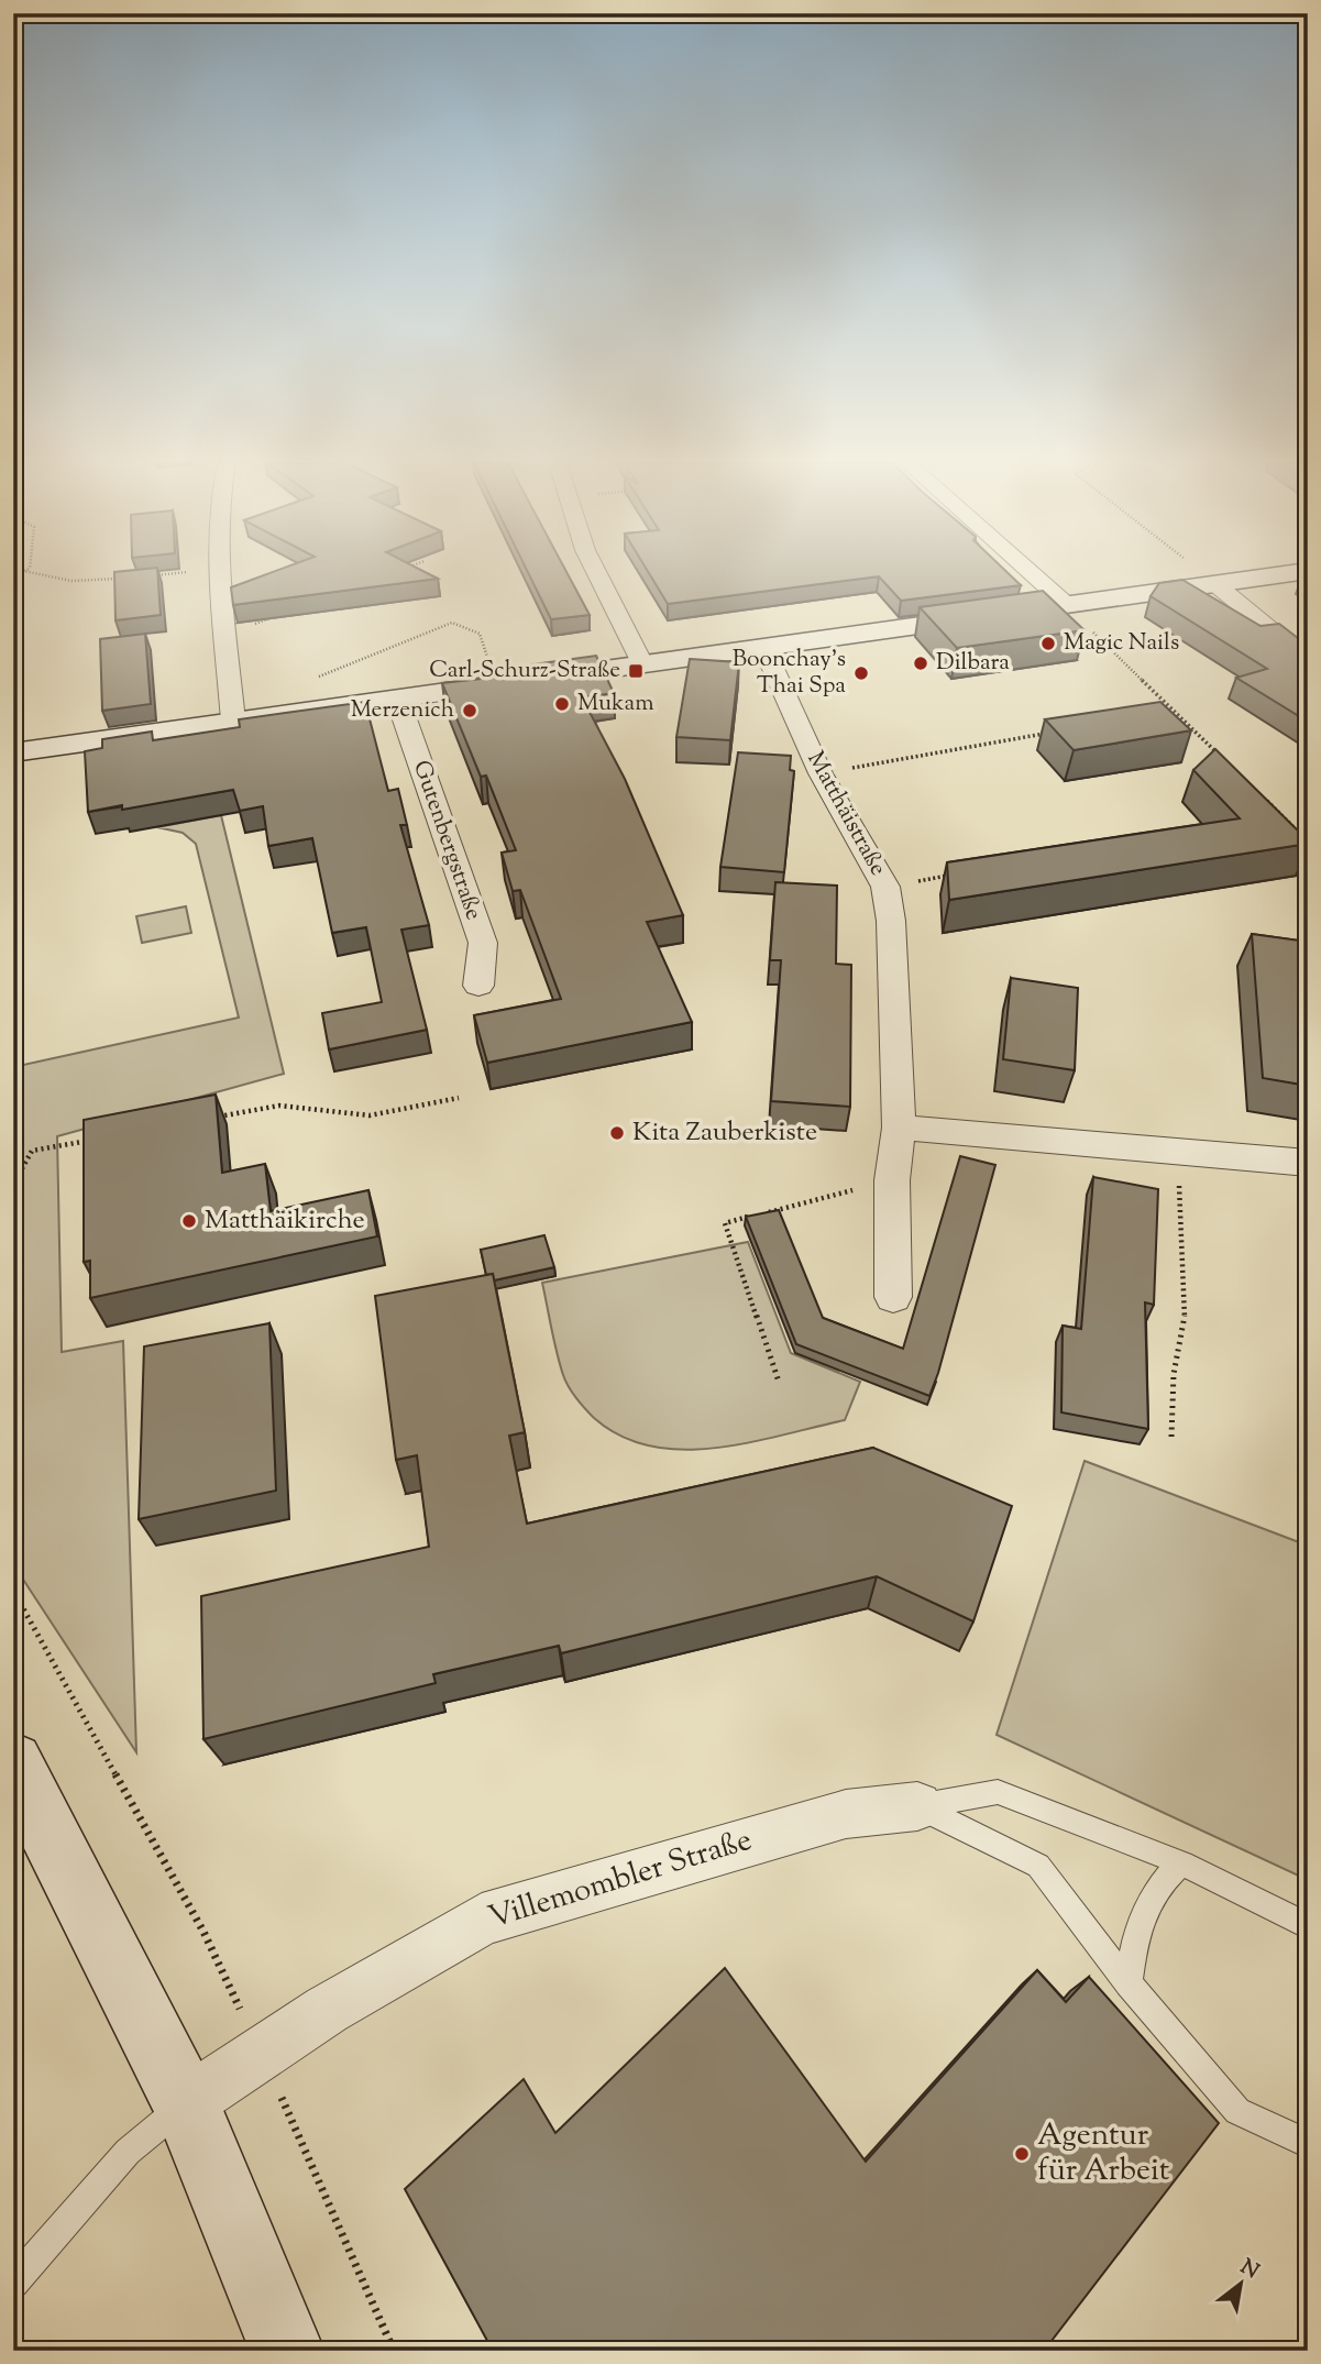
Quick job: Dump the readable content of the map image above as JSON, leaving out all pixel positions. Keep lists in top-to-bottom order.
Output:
{
  "streets": {
    "street": ["Matthäistraße", "Gutenbergstraße", "Villemombler Straße"]
  },
  "places": {
    "other": [
      "Magic Nails",
      "Dilbara",
      "Boonchay's Thai Spa",
      "Mukam",
      "Merzenich",
      "Kita Zauberkiste",
      "Matthäikirche",
      "Agentur für Arbeit"
    ],
    "transit": ["Carl-Schurz-Straße"]
  },
  "north": "top right"
}
